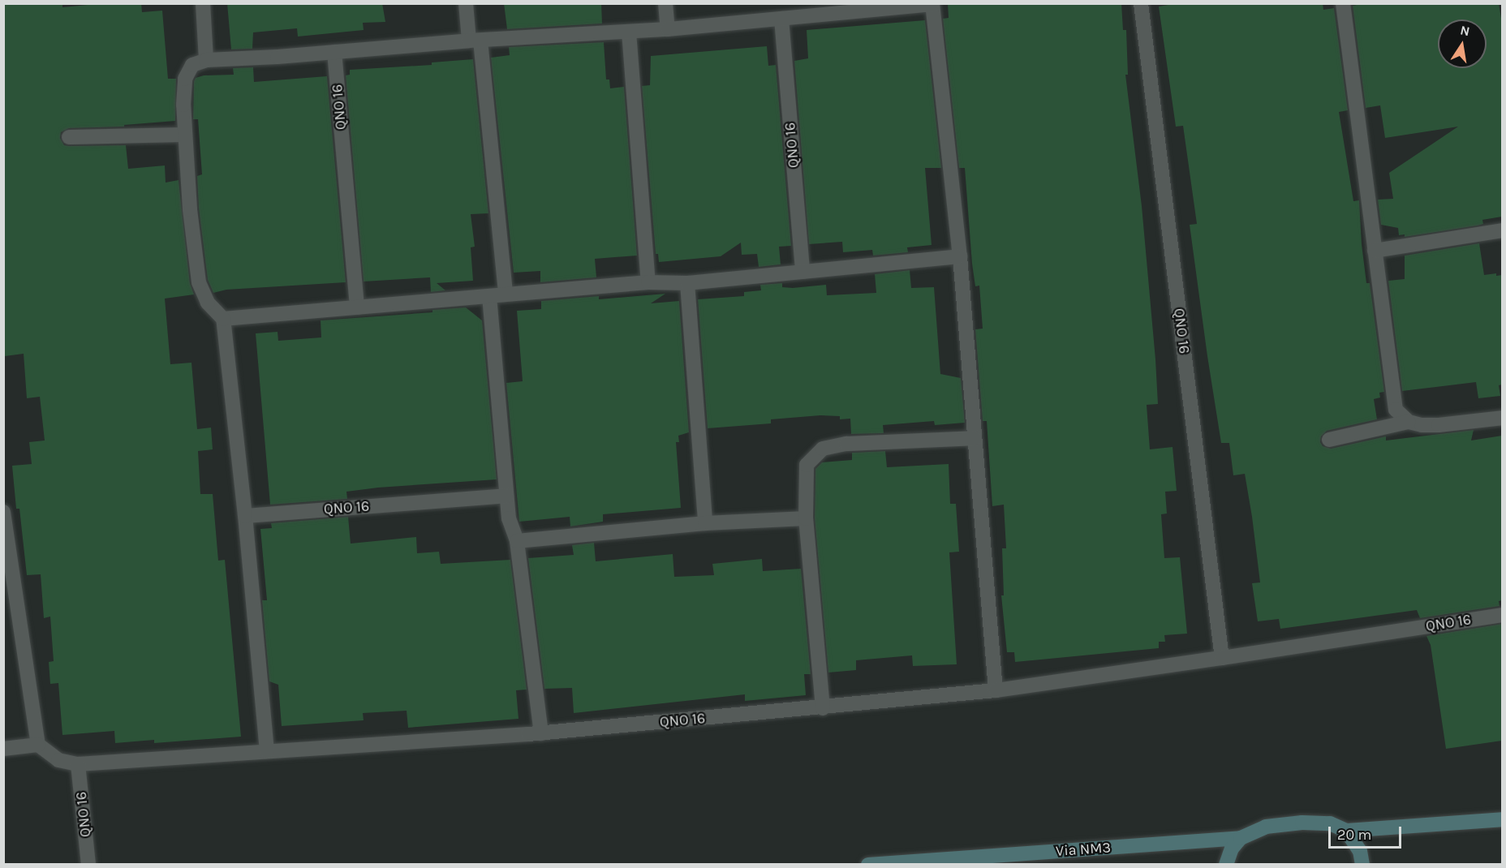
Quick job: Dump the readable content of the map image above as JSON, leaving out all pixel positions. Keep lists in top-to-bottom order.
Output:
{
  "streets": {
    "main road": ["Via NM3"],
    "street": ["QNO 16"]
  },
  "scale_bar": "20 m",
  "north": "top"
}
